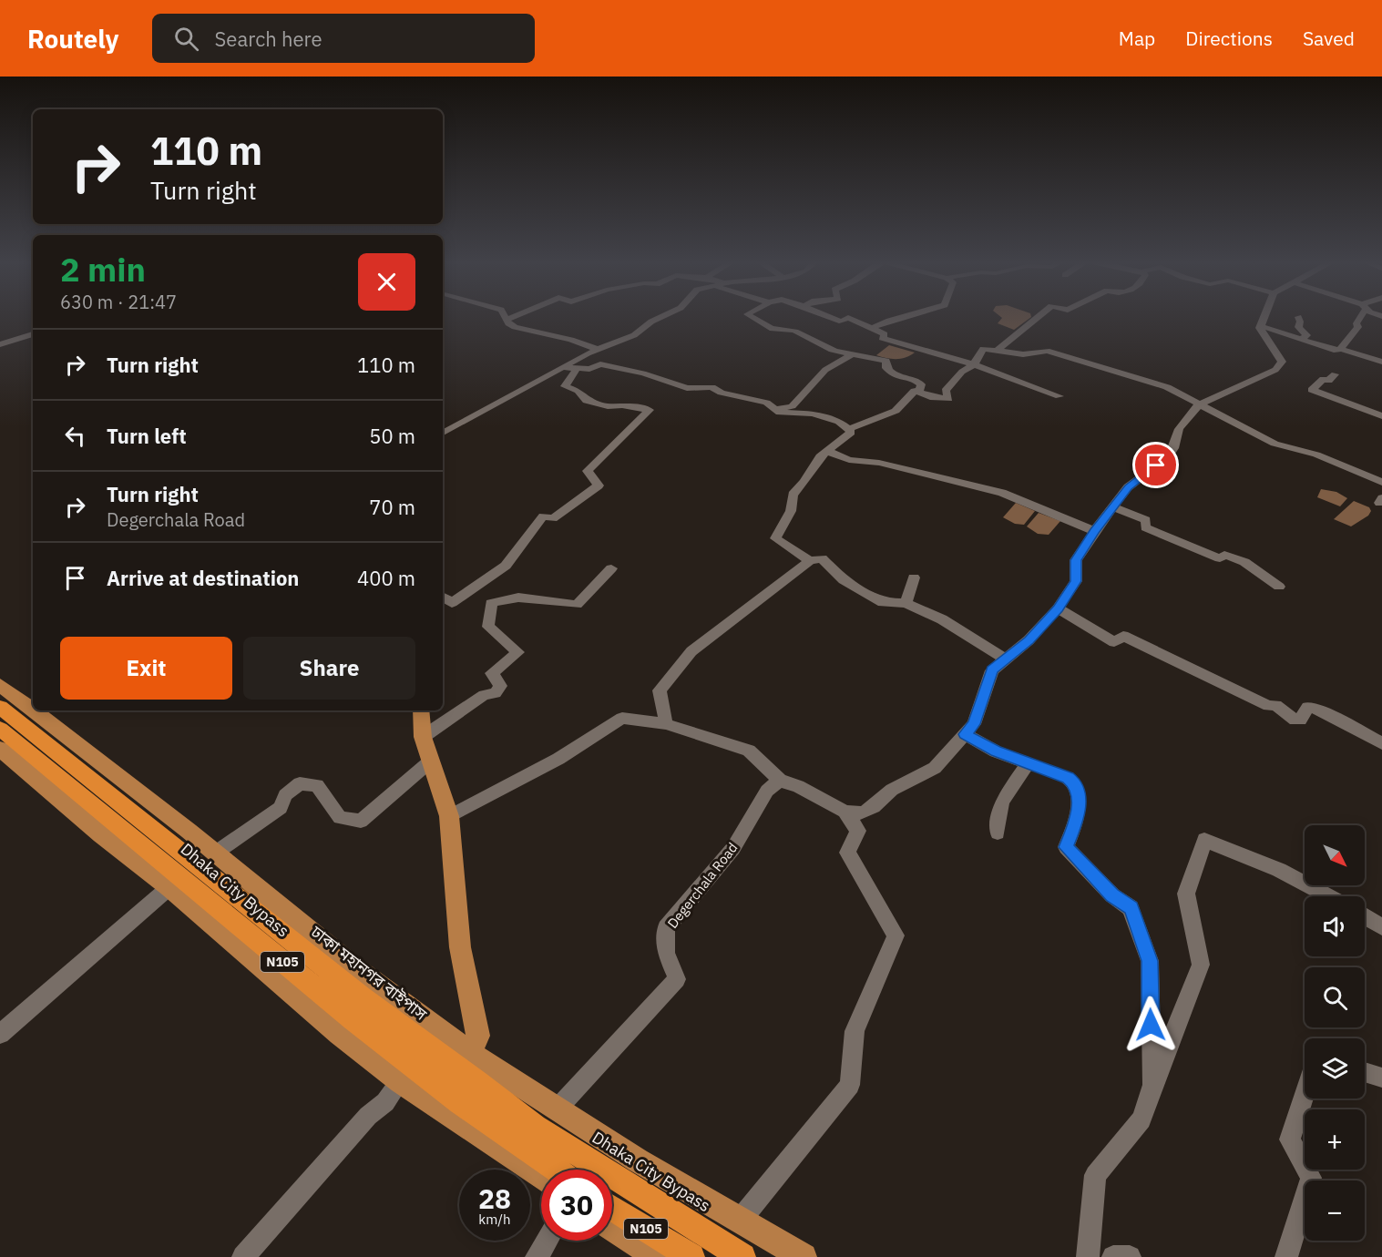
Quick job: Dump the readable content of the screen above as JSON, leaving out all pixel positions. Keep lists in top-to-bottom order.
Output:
{
  "streets": {
    "highway": ["Dhaka City Bypass", "N105", "ঢাকা মহানগর বাইপাস"],
    "street": ["Degerchala Road"]
  },
  "crossings": [
    ["Dhaka City Bypass", "ঢাকা মহানগর বাইপাস"]
  ],
  "north": "bottom right",
  "page": {
    "header": "Routely",
    "search": "Search here",
    "nav": ["Map", "Directions", "Saved"],
    "turn": ["110 m", "Turn right"],
    "heading": ["2 min", "630 m · 21:47"],
    "list": [
      {
        "name": "Turn right",
        "value": "110 m"
      },
      {
        "name": "Turn left",
        "value": "50 m"
      },
      {
        "name": "Turn right",
        "note": "Degerchala Road",
        "value": "70 m"
      },
      {
        "name": "Arrive at destination",
        "value": "400 m"
      }
    ],
    "buttons": ["Exit", "Share"],
    "map_buttons": ["+", "−"],
    "speed": "28 km/h",
    "limit": "30"
  }
}
